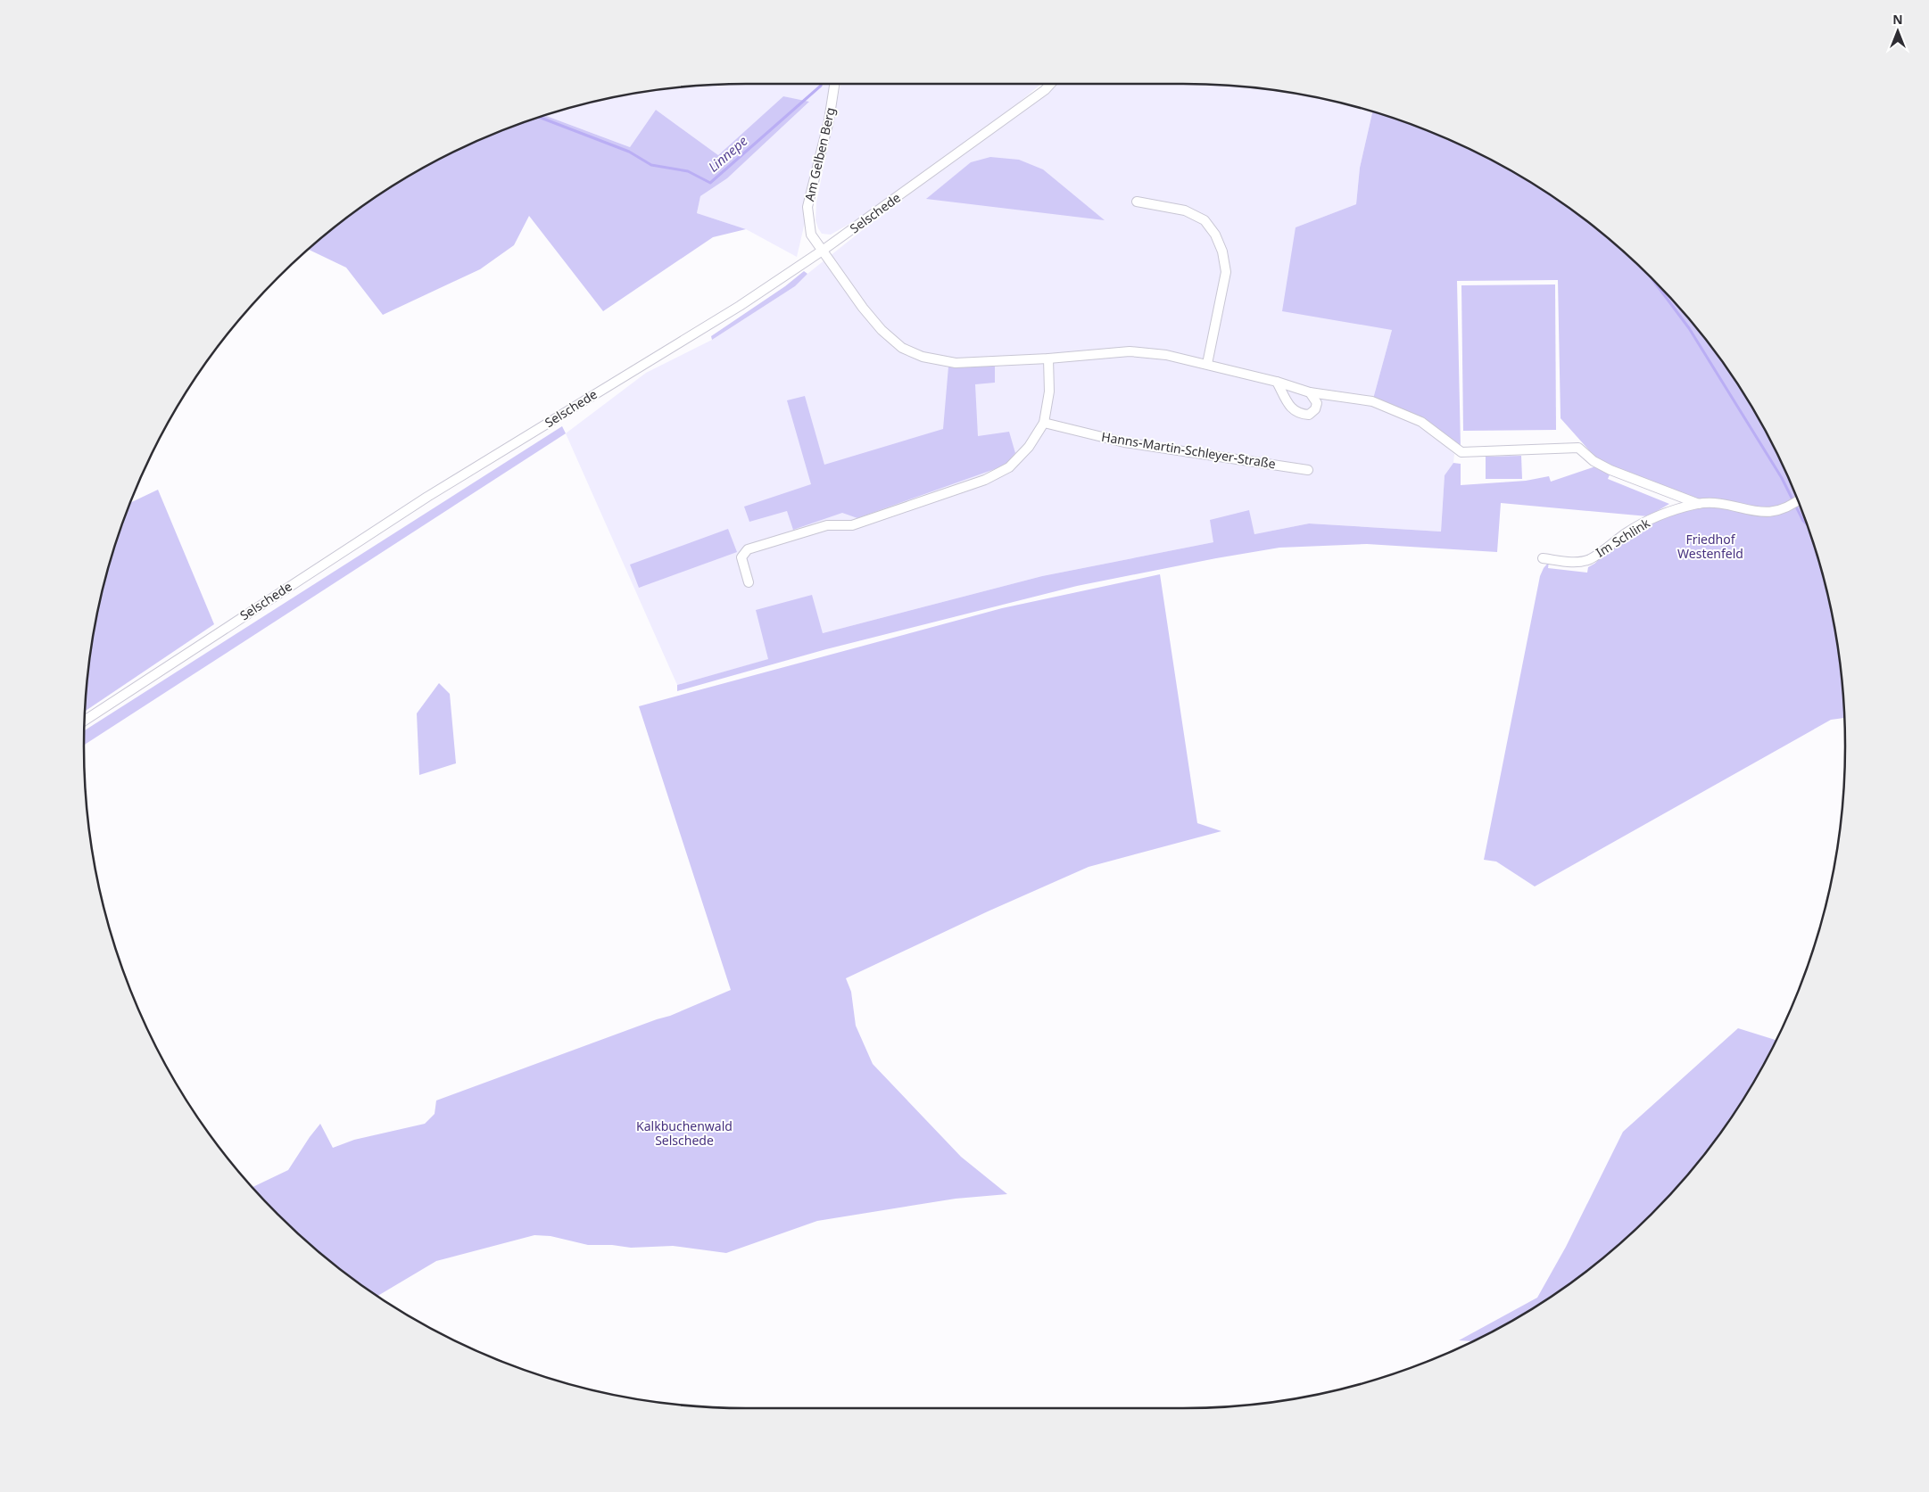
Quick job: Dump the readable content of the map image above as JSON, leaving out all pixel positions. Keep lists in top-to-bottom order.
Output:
{
  "streets": {
    "street": [
      "Am Gelben Berg",
      "Selschede",
      "Hanns-Martin-Schleyer-Straße",
      "Im Schlink"
    ]
  },
  "crossings": [
    ["Am Gelben Berg", "Selschede"]
  ],
  "water": ["Linnepe"],
  "parks": ["Friedhof Westenfeld", "Kalkbuchenwald Selschede"],
  "north": "top"
}
